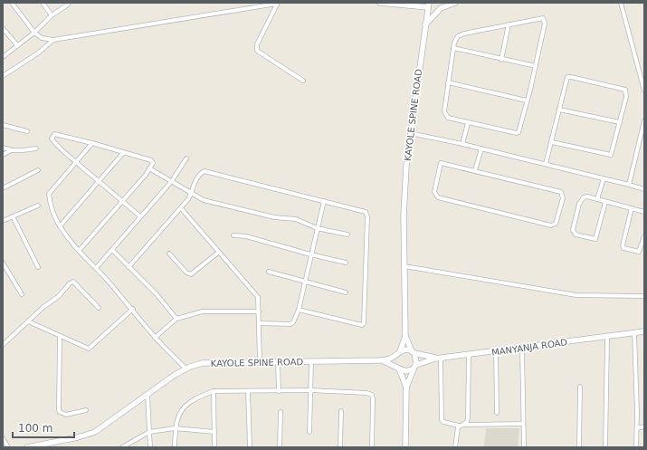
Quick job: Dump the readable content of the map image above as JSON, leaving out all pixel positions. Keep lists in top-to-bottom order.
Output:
{
  "streets": {
    "main road": ["KAYOLE SPINE ROAD", "MANYANJA ROAD"]
  },
  "scale_bar": "100 m"
}
